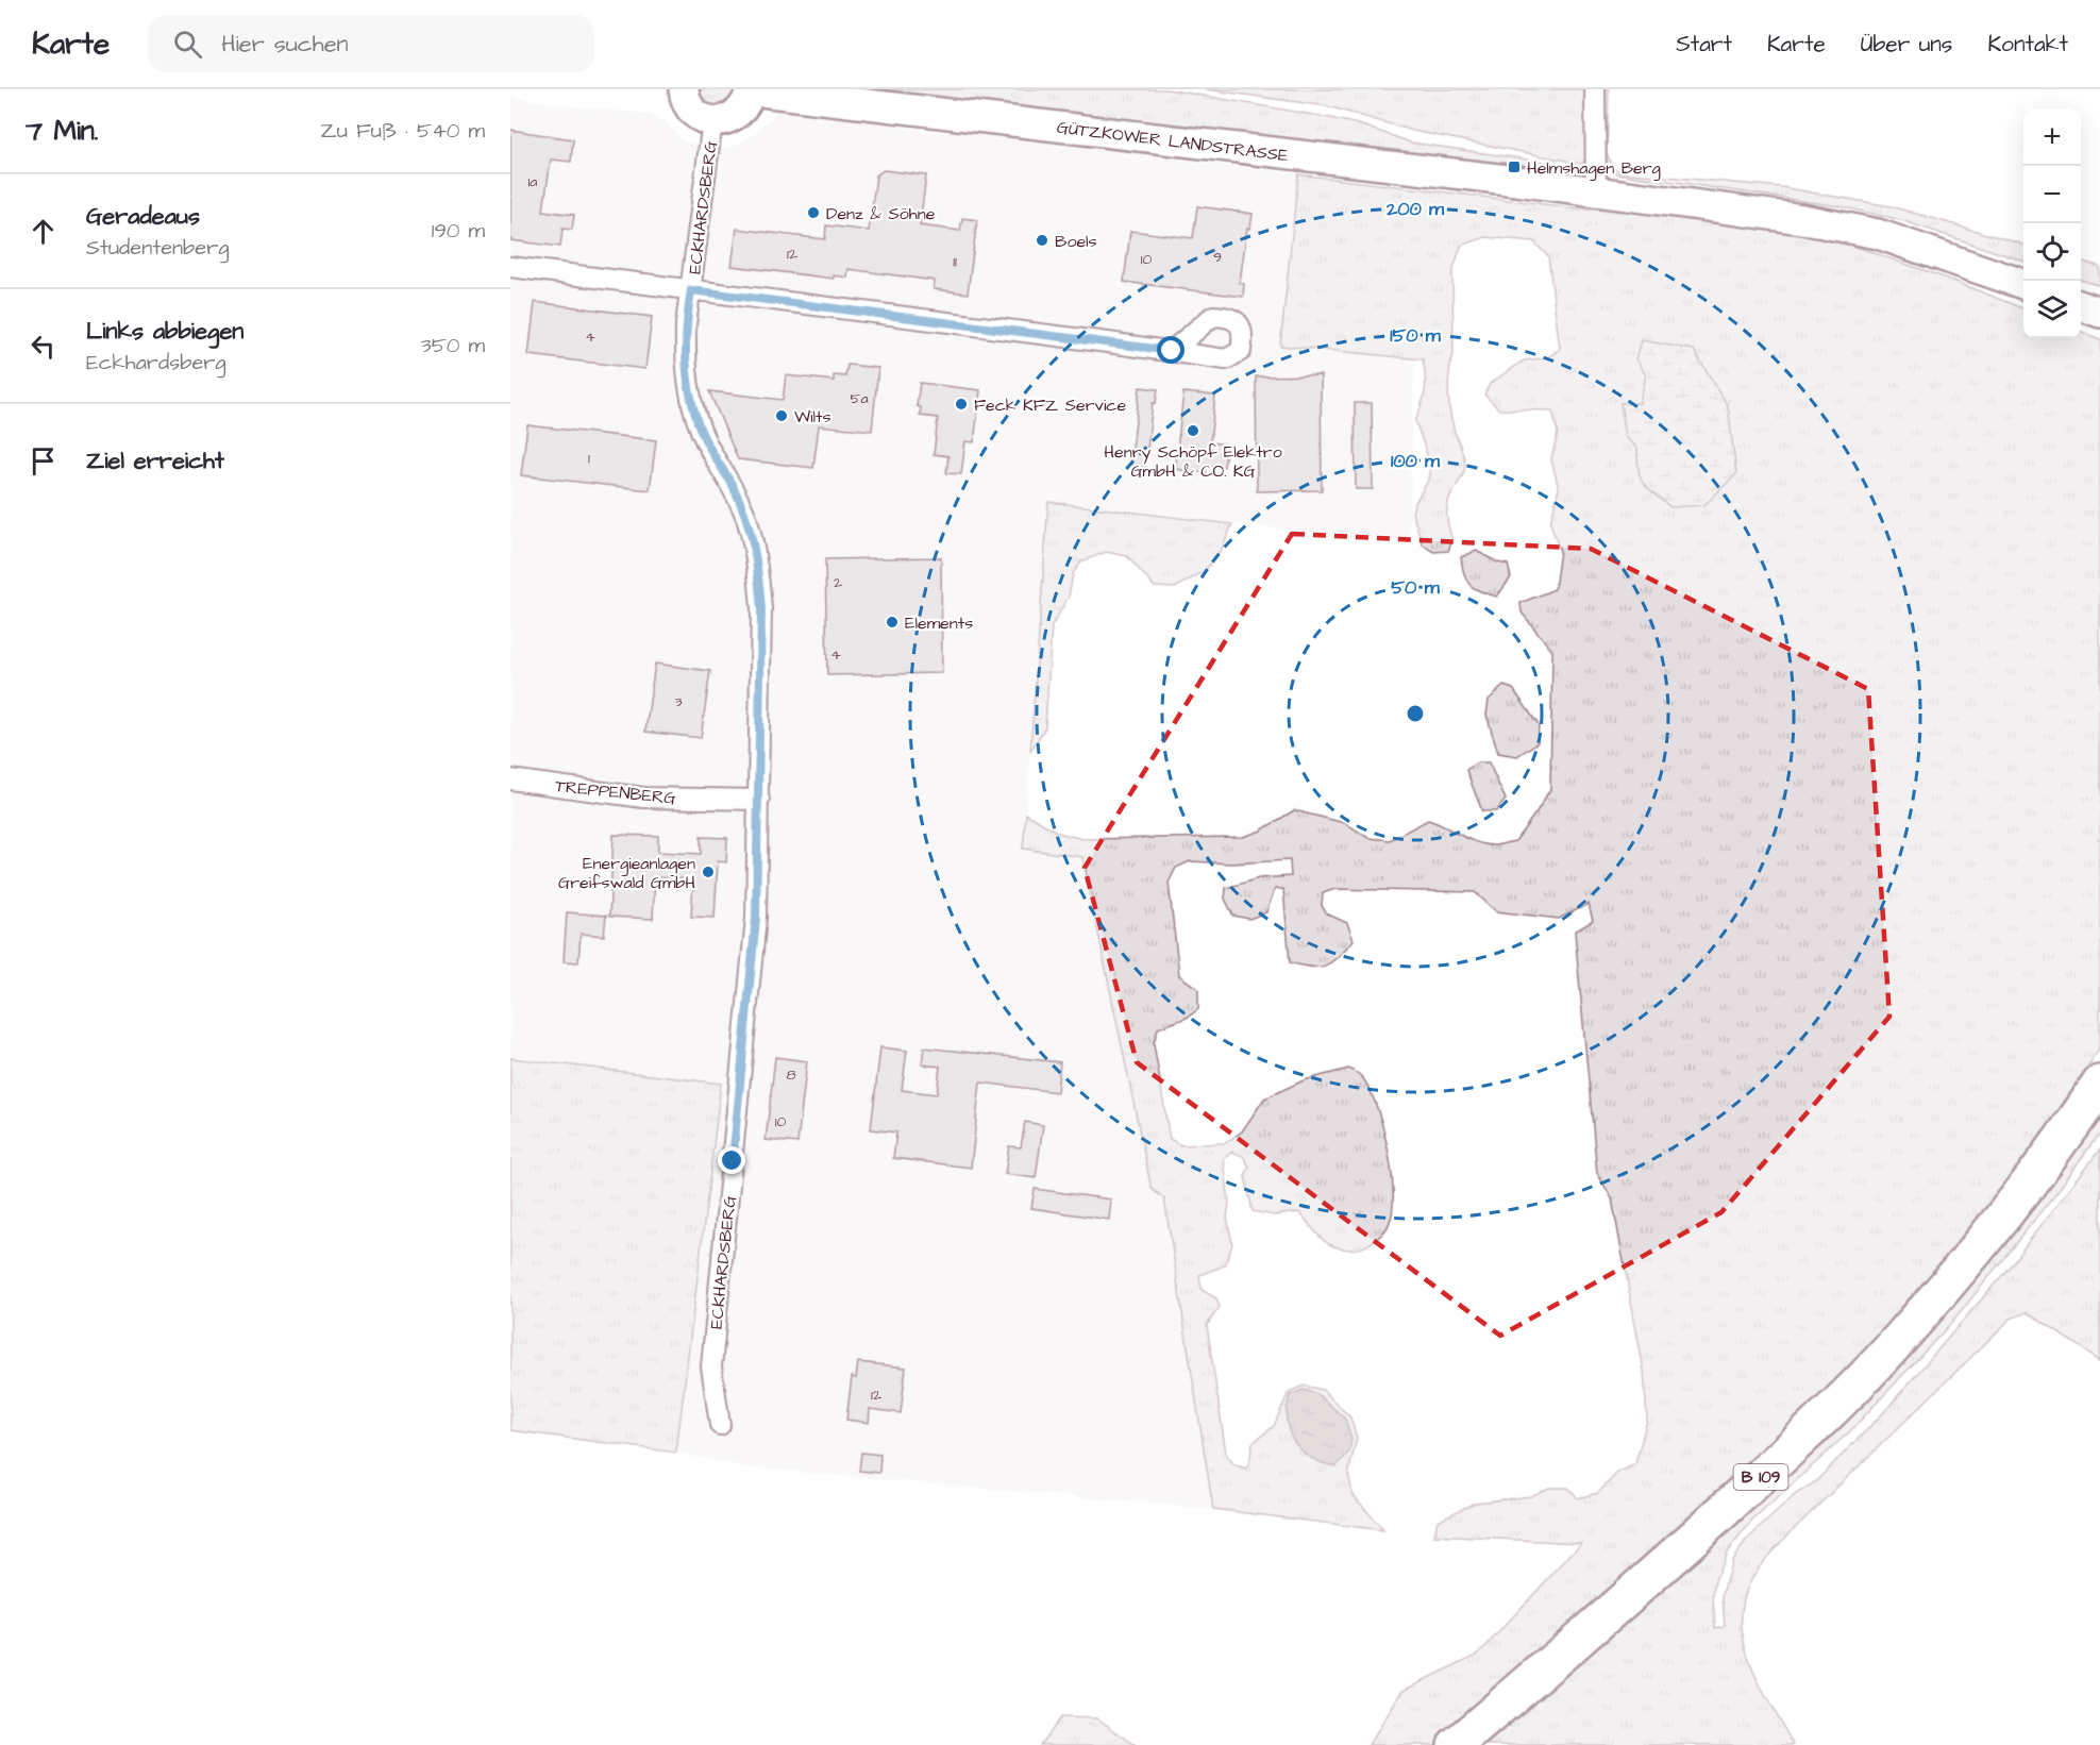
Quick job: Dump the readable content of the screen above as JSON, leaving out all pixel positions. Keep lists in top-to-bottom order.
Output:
{
  "streets": {
    "highway": ["B 109"],
    "main road": ["GÜTZKOWER LANDSTRASSE"],
    "street": ["ECKHARDSBERG", "TREPPENBERG"]
  },
  "crossings": [
    ["ECKHARDSBERG", "TREPPENBERG"]
  ],
  "places": {
    "transit": ["Helmshagen Berg"],
    "other": [
      "Denz & Söhne",
      "Boels",
      "Feck KFZ Service",
      "Wilts",
      "Henry Schöpf Elektro GmbH & CO. KG",
      "Elements",
      "Energieanlagen Greifswald GmbH"
    ]
  },
  "house_numbers": [
    "1a",
    "12",
    "9",
    "10",
    "11",
    "4",
    "5a",
    "1",
    "2",
    "4",
    "3",
    "8",
    "10",
    "12"
  ],
  "page": {
    "header": "Karte",
    "search": "Hier suchen",
    "nav": [
      "Start",
      "Karte",
      "Über uns",
      "Kontakt"
    ],
    "heading": ["7 Min.", "Zu Fuß · 540 m"],
    "map_buttons": ["+", "−"],
    "list": [
      ["Geradeaus", "Studentenberg", "190 m"],
      ["Links abbiegen", "Eckhardsberg", "350 m"],
      "Ziel erreicht"
    ]
  },
  "rings": [
    "200 m",
    "150 m",
    "100 m",
    "50 m"
  ]
}
